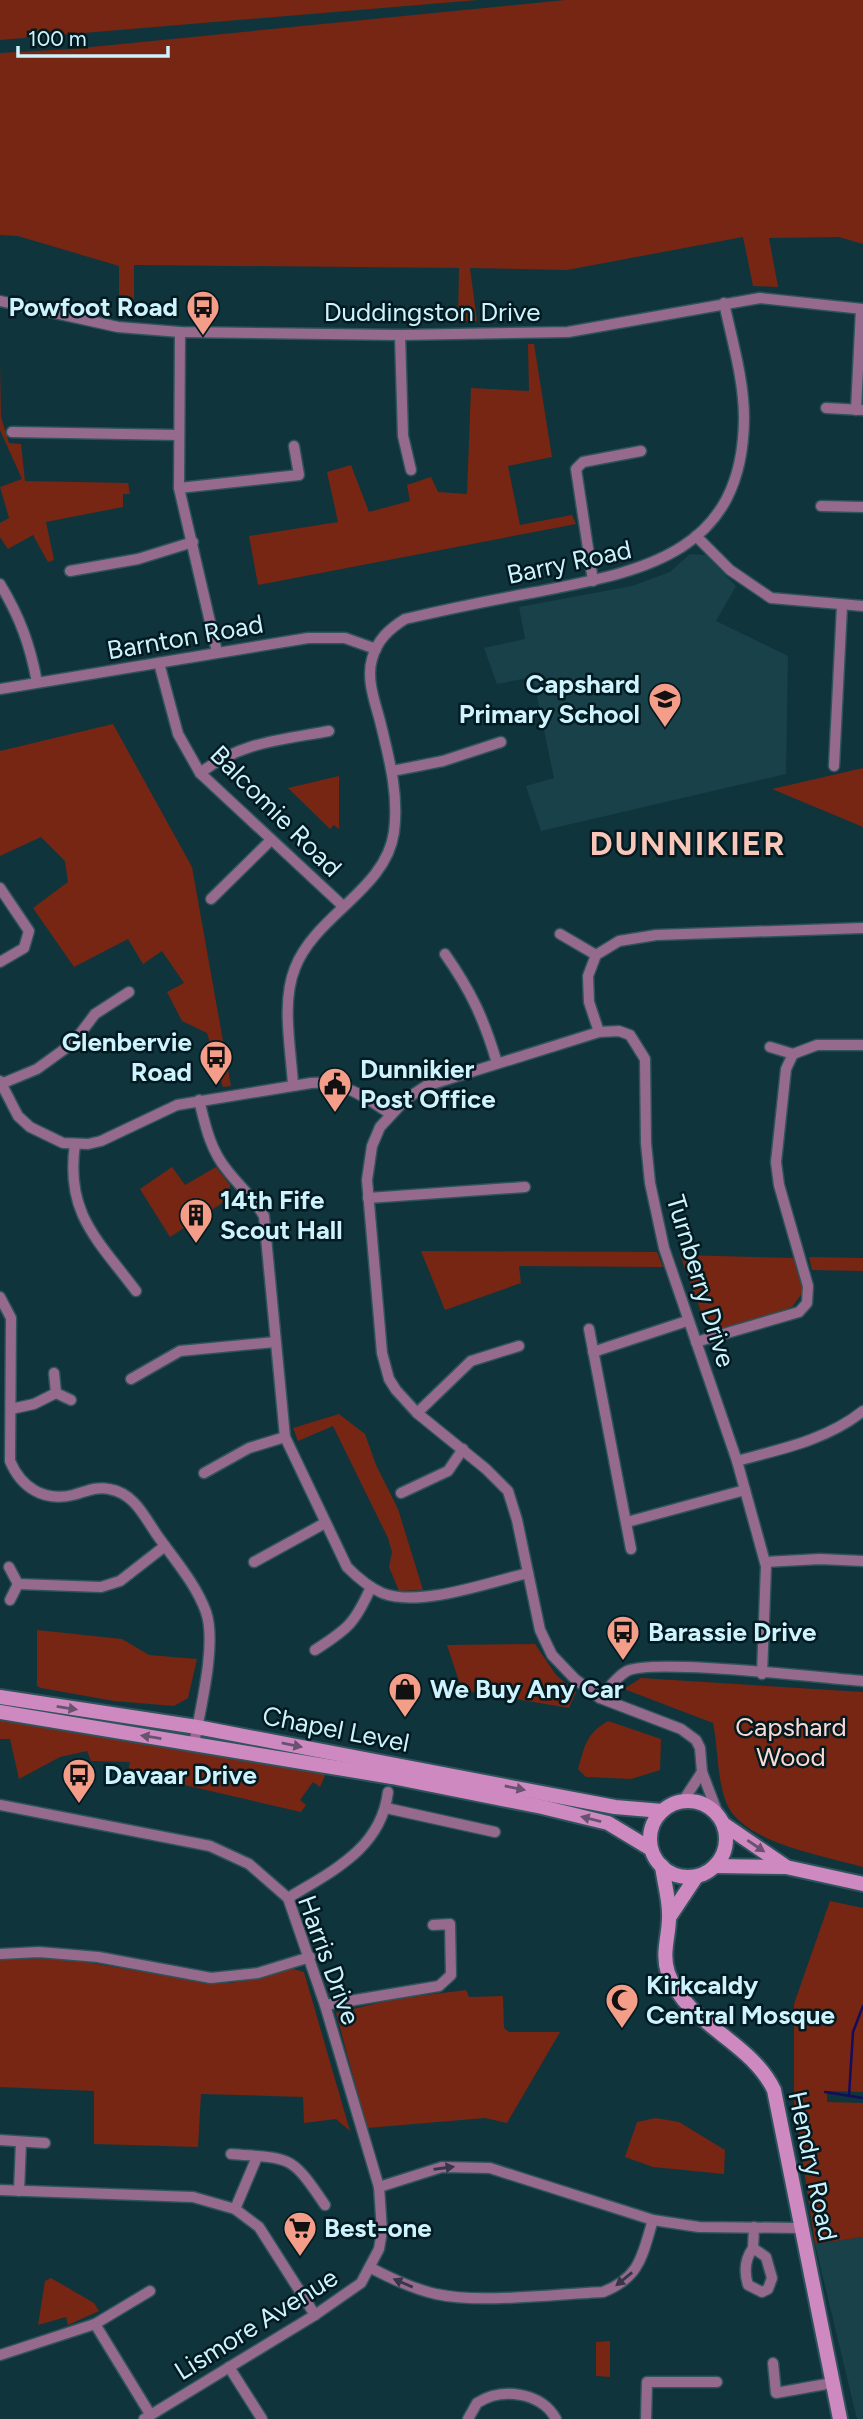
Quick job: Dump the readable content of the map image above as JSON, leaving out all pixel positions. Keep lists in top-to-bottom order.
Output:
{
  "streets": {
    "main road": ["Chapel Level", "Hendry Road"],
    "street": [
      "Duddingston Drive",
      "Barry Road",
      "Barnton Road",
      "Balcomie Road",
      "Turnberry Drive",
      "Harris Drive",
      "Lismore Avenue"
    ]
  },
  "crossings": [
    ["Duddingston Drive", "Barry Road"],
    ["Barry Road", "Barnton Road"],
    ["Barnton Road", "Balcomie Road"],
    ["Chapel Level", "Hendry Road"],
    ["Harris Drive", "Lismore Avenue"]
  ],
  "districts": ["DUNNIKIER"],
  "parks": ["Capshard Wood"],
  "places": {
    "bus stop": [
      "Powfoot Road",
      "Glenbervie Road",
      "Barassie Drive",
      "Davaar Drive"
    ],
    "school or university": ["Capshard Primary School"],
    "public building": ["Dunnikier Post Office"],
    "building": ["14th Fife Scout Hall"],
    "shop": ["We Buy Any Car"],
    "mosque": ["Kirkcaldy Central Mosque"],
    "supermarket": ["Best-one"]
  },
  "scale_bar": "100 m"
}
